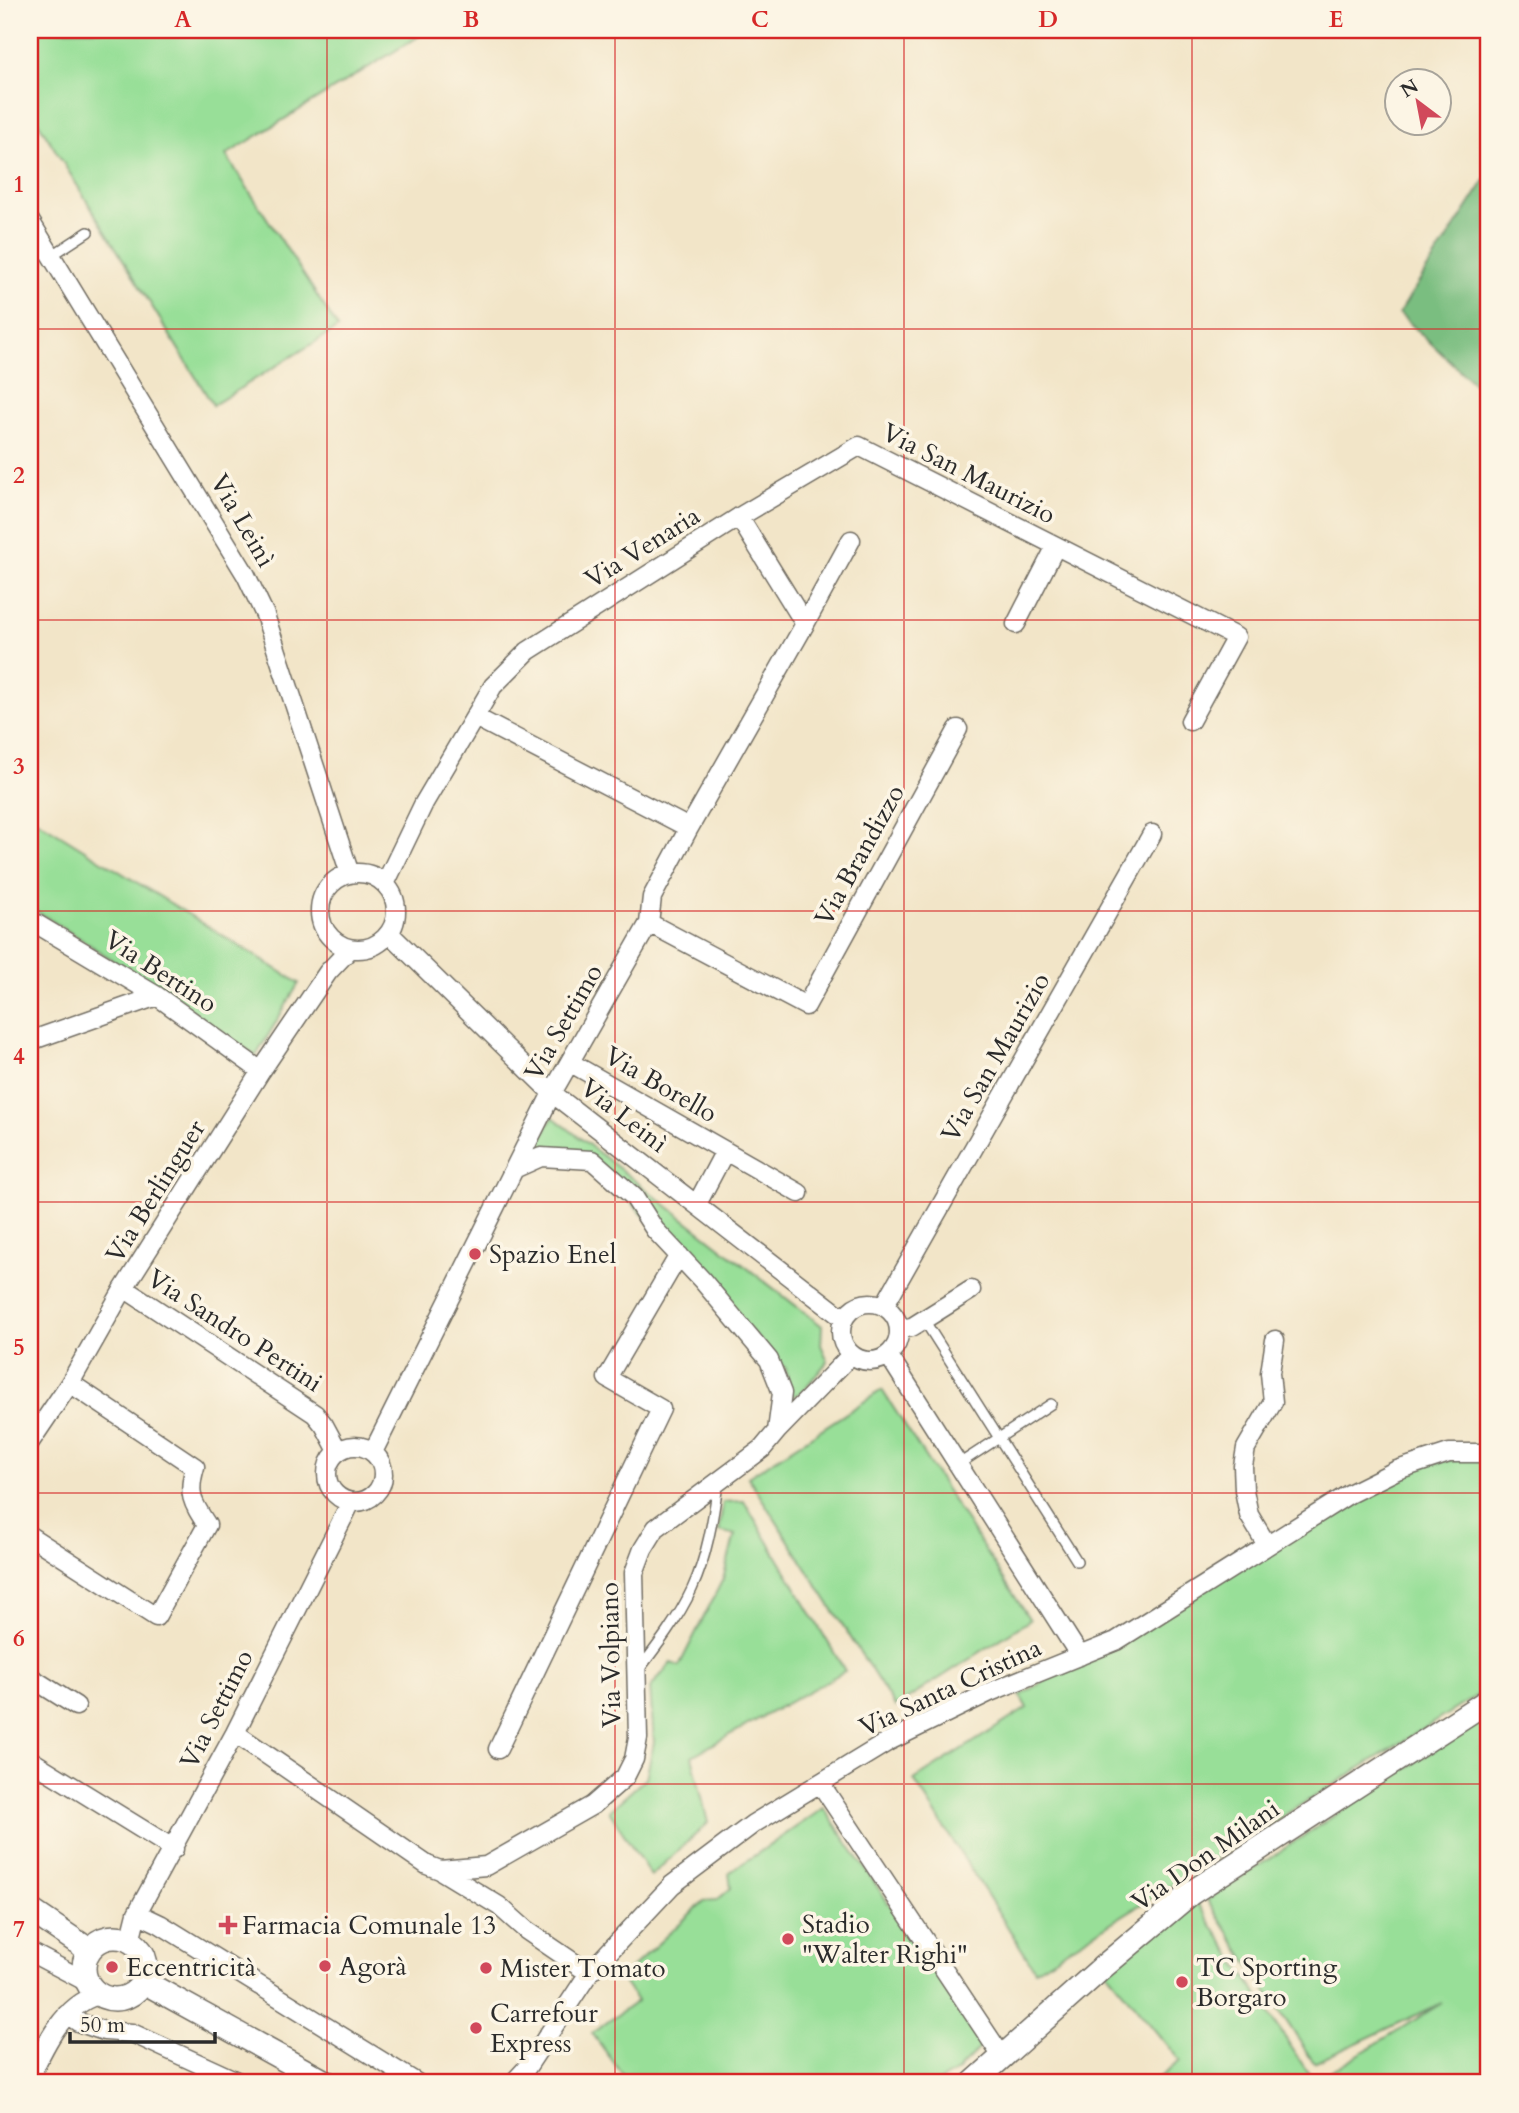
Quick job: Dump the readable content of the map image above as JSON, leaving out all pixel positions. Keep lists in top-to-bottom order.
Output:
{
  "streets": {
    "street": [
      "Via San Maurizio",
      "Via Leinì",
      "Via Venaria",
      "Via Brandizzo",
      "Via Bertino",
      "Via Settimo",
      "Via Borello",
      "Via Berlinguer",
      "Via Sandro Pertini",
      "Via Volpiano",
      "Via Santa Cristina",
      "Via Don Milani"
    ]
  },
  "crossings": [
    ["Via San Maurizio", "Via Leinì"],
    ["Via San Maurizio", "Via Venaria"],
    ["Via San Maurizio", "Via Volpiano"],
    ["Via Leinì", "Via Venaria"],
    ["Via Leinì", "Via Settimo"],
    ["Via Leinì", "Via Borello"],
    ["Via Leinì", "Via Berlinguer"],
    ["Via Leinì", "Via Volpiano"],
    ["Via Venaria", "Via Berlinguer"],
    ["Via Brandizzo", "Via Settimo"],
    ["Via Bertino", "Via Berlinguer"],
    ["Via Settimo", "Via Borello"],
    ["Via Settimo", "Via Sandro Pertini"],
    ["Via Berlinguer", "Via Sandro Pertini"]
  ],
  "places": {
    "other": [
      "Spazio Enel",
      "Stadio \"Walter Righi\"",
      "Agorà",
      "Eccentricità",
      "Mister Tomato",
      "TC Sporting Borgaro",
      "Carrefour Express"
    ],
    "health": ["Farmacia Comunale 13"]
  },
  "scale_bar": "50 m",
  "north": "top left",
  "grid": {
    "columns": [
      "A",
      "B",
      "C",
      "D",
      "E"
    ],
    "rows": [
      "1",
      "2",
      "3",
      "4",
      "5",
      "6",
      "7"
    ]
  }
}
